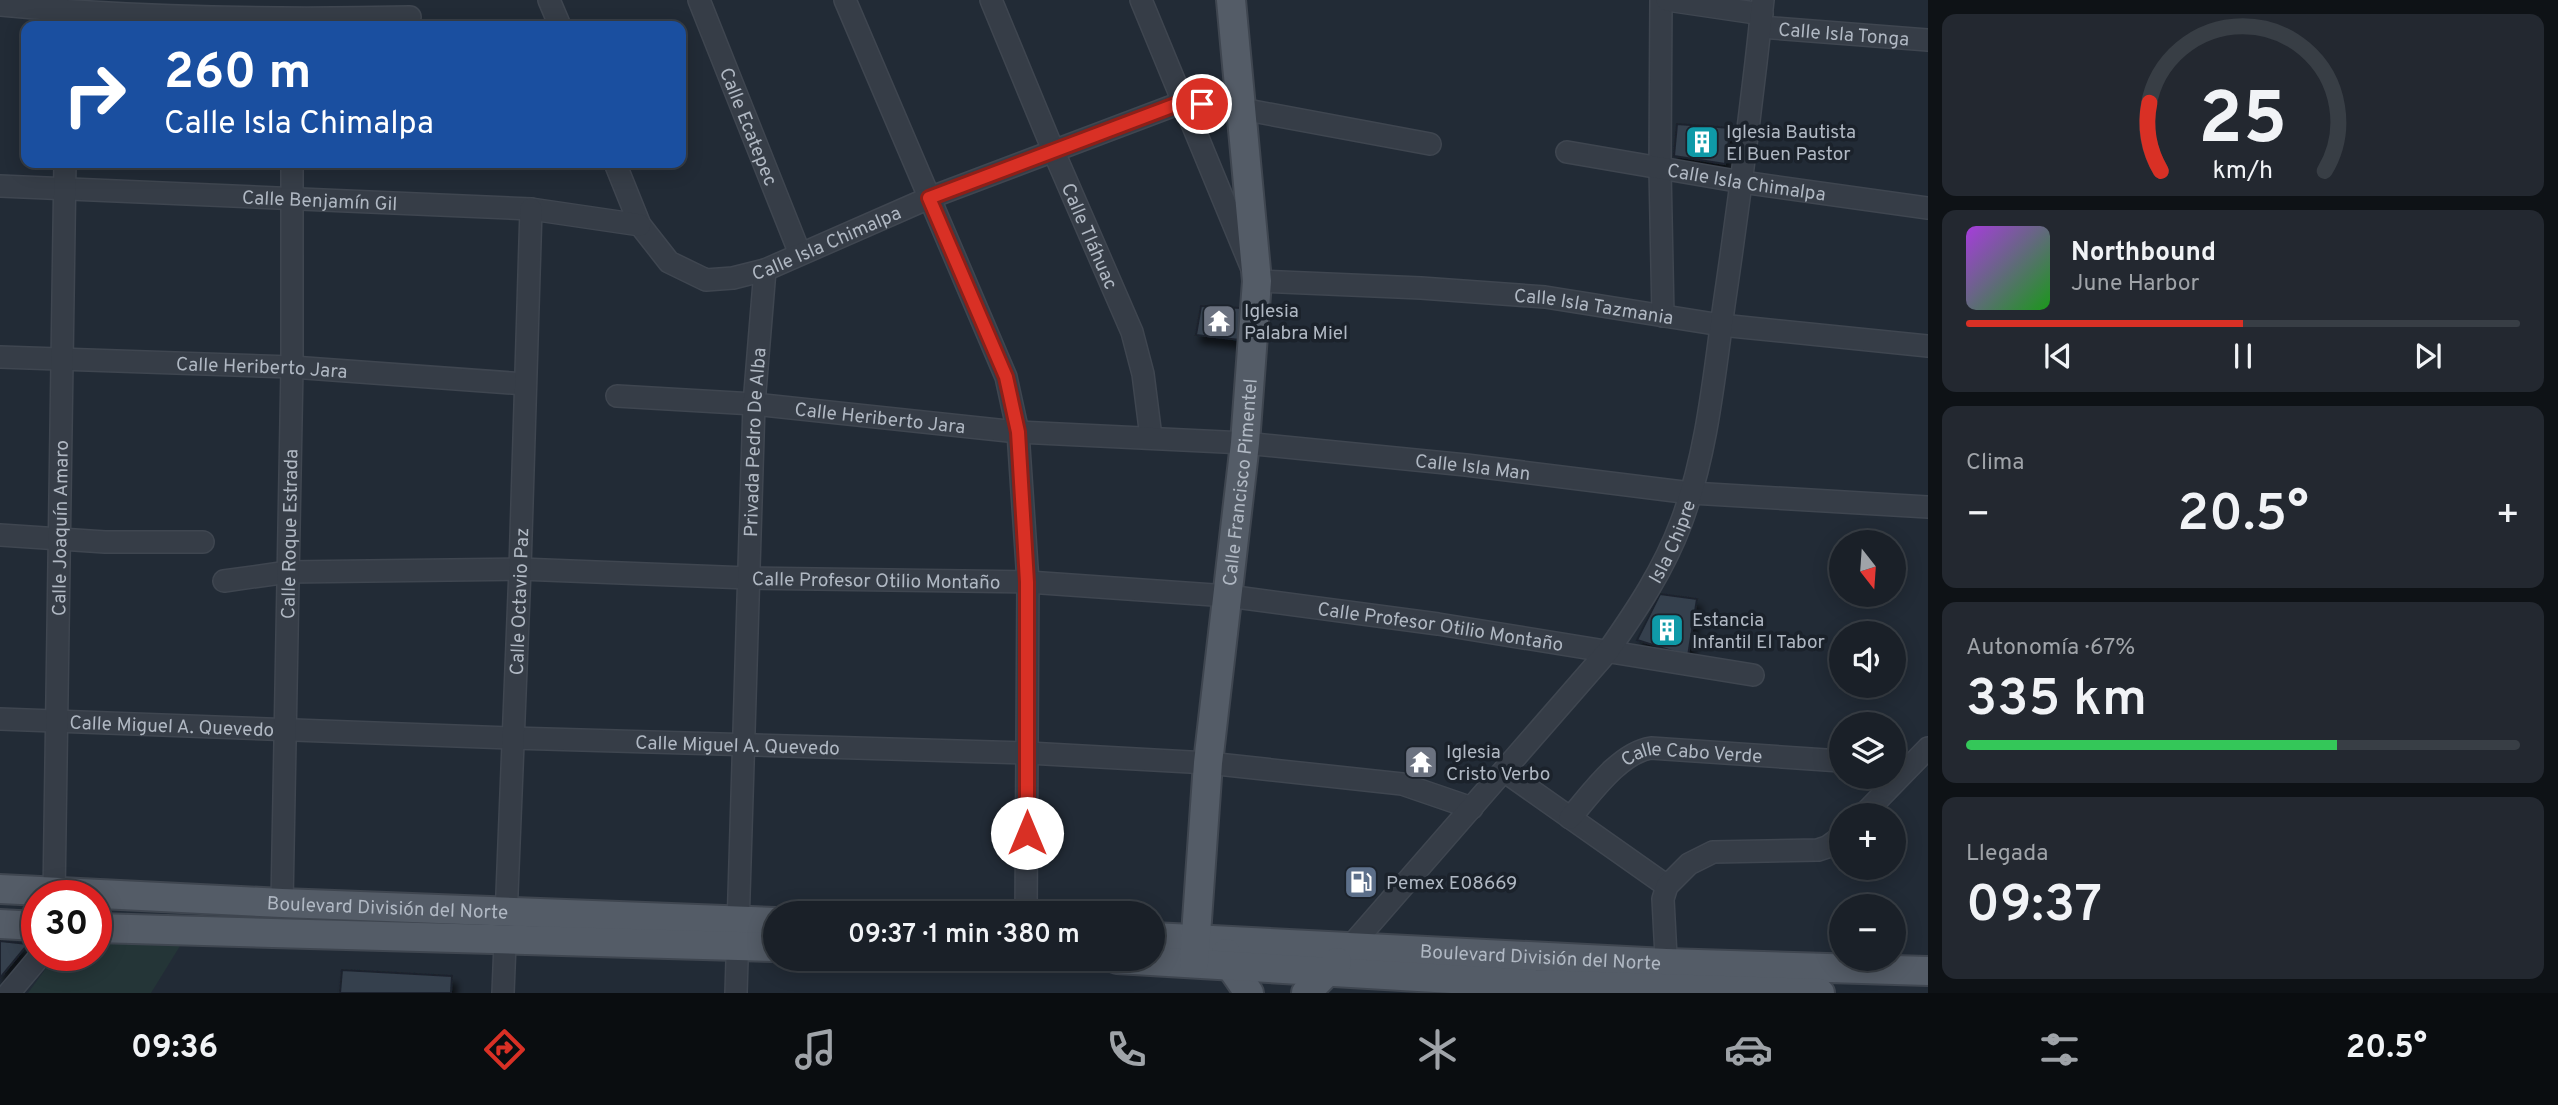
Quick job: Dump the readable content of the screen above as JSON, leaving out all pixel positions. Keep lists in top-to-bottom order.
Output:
{
  "streets": {
    "main road": ["Calle Francisco Pimentel", "Isla Chipre", "Boulevard División del Norte"],
    "street": [
      "Calle Isla Tonga",
      "Calle Ecatepec",
      "Calle Isla Chimalpa",
      "Calle Benjamín Gil",
      "Calle Tláhuac",
      "Calle Isla Tazmania",
      "Calle Heriberto Jara",
      "Privada Pedro De Alba",
      "Calle Isla Man",
      "Calle Joaquín Amaro",
      "Calle Roque Estrada",
      "Calle Profesor Otilio Montaño",
      "Calle Octavio Paz",
      "Calle Miguel A. Quevedo",
      "Calle Cabo Verde"
    ]
  },
  "crossings": [
    ["Calle Isla Tonga", "Isla Chipre"],
    ["Calle Ecatepec", "Calle Isla Chimalpa"],
    ["Calle Isla Chimalpa", "Calle Benjamín Gil"],
    ["Calle Isla Chimalpa", "Calle Tláhuac"],
    ["Calle Isla Chimalpa", "Privada Pedro De Alba"],
    ["Calle Isla Chimalpa", "Calle Francisco Pimentel"],
    ["Calle Isla Chimalpa", "Isla Chipre"],
    ["Calle Benjamín Gil", "Calle Joaquín Amaro"],
    ["Calle Benjamín Gil", "Calle Roque Estrada"],
    ["Calle Benjamín Gil", "Calle Octavio Paz"],
    ["Calle Tláhuac", "Calle Isla Man"],
    ["Calle Isla Tazmania", "Calle Francisco Pimentel"],
    ["Calle Isla Tazmania", "Isla Chipre"],
    ["Calle Heriberto Jara", "Privada Pedro De Alba"],
    ["Calle Heriberto Jara", "Calle Isla Man"],
    ["Calle Heriberto Jara", "Calle Joaquín Amaro"],
    ["Calle Heriberto Jara", "Calle Roque Estrada"],
    ["Calle Heriberto Jara", "Calle Octavio Paz"],
    ["Privada Pedro De Alba", "Calle Profesor Otilio Montaño"],
    ["Privada Pedro De Alba", "Calle Miguel A. Quevedo"],
    ["Privada Pedro De Alba", "Boulevard División del Norte"],
    ["Calle Isla Man", "Calle Francisco Pimentel"],
    ["Calle Isla Man", "Isla Chipre"],
    ["Calle Francisco Pimentel", "Calle Profesor Otilio Montaño"],
    ["Calle Francisco Pimentel", "Calle Miguel A. Quevedo"],
    ["Calle Francisco Pimentel", "Boulevard División del Norte"],
    ["Calle Joaquín Amaro", "Calle Miguel A. Quevedo"],
    ["Calle Roque Estrada", "Calle Profesor Otilio Montaño"],
    ["Calle Roque Estrada", "Calle Miguel A. Quevedo"],
    ["Calle Roque Estrada", "Boulevard División del Norte"],
    ["Isla Chipre", "Calle Profesor Otilio Montaño"],
    ["Isla Chipre", "Calle Miguel A. Quevedo"],
    ["Isla Chipre", "Boulevard División del Norte"],
    ["Calle Profesor Otilio Montaño", "Calle Octavio Paz"],
    ["Calle Octavio Paz", "Calle Miguel A. Quevedo"],
    ["Calle Octavio Paz", "Boulevard División del Norte"]
  ],
  "places": {
    "building": ["Iglesia Bautista El Buen Pastor", "Estancia Infantil El Tabor"],
    "temple": ["Iglesia Palabra Miel", "Iglesia Cristo Verbo"],
    "fuel station": ["Pemex E08669"]
  },
  "north": "bottom",
  "page": {
    "turn": ["260 m", "Calle Isla Chimalpa"],
    "song": ["Northbound", "June Harbor"],
    "tile": [
      "Clima",
      ["Autonomía · 67%", "335 km"],
      ["Llegada", "09:37"]
    ],
    "heat": ["−", "20.5°", "+"],
    "map_buttons": ["+", "−"],
    "limit": "30",
    "trip": "09:37 · 1 min · 380 m",
    "tabs": ["09:36", "20.5°"],
    "gauge": ["25", "km/h"]
  }
}
